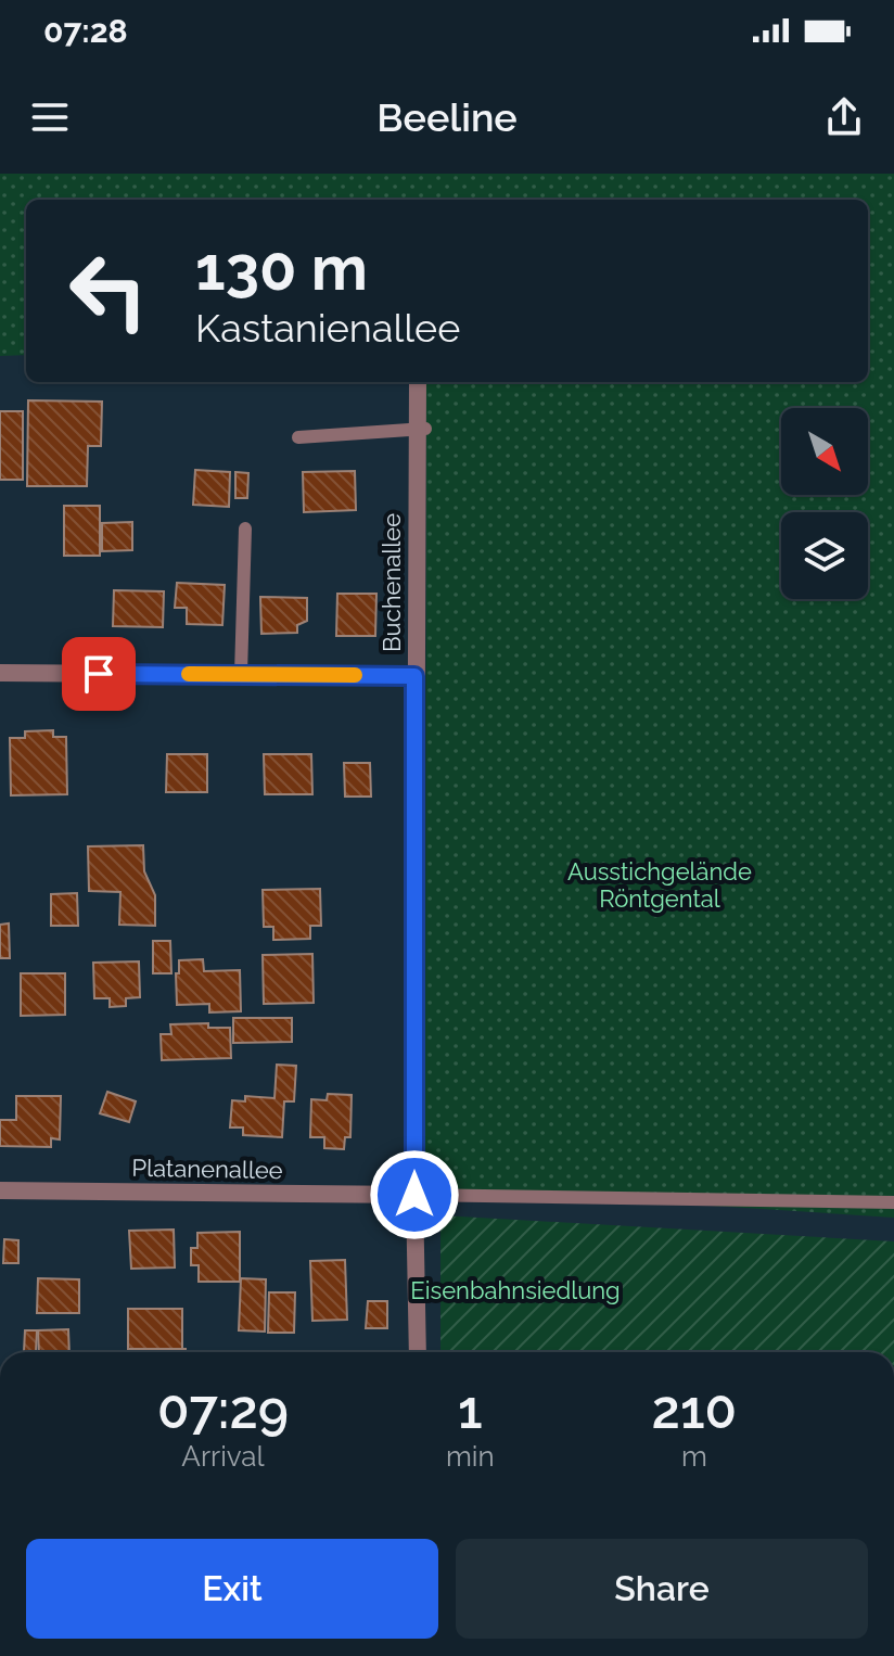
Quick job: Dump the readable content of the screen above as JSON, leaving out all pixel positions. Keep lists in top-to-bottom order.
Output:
{
  "streets": {
    "street": ["Buchenallee", "Platanenallee"]
  },
  "crossings": [
    ["Buchenallee", "Platanenallee"]
  ],
  "parks": ["Ausstichgelände Röntgental", "Eisenbahnsiedlung"],
  "north": "bottom right",
  "page": {
    "status": "07:28",
    "header": "Beeline",
    "turn": ["130 m", "Kastanienallee"],
    "eta": [
      "07:29",
      "Arrival",
      "1",
      "min",
      "210",
      "m"
    ],
    "buttons": ["Exit", "Share"]
  }
}
